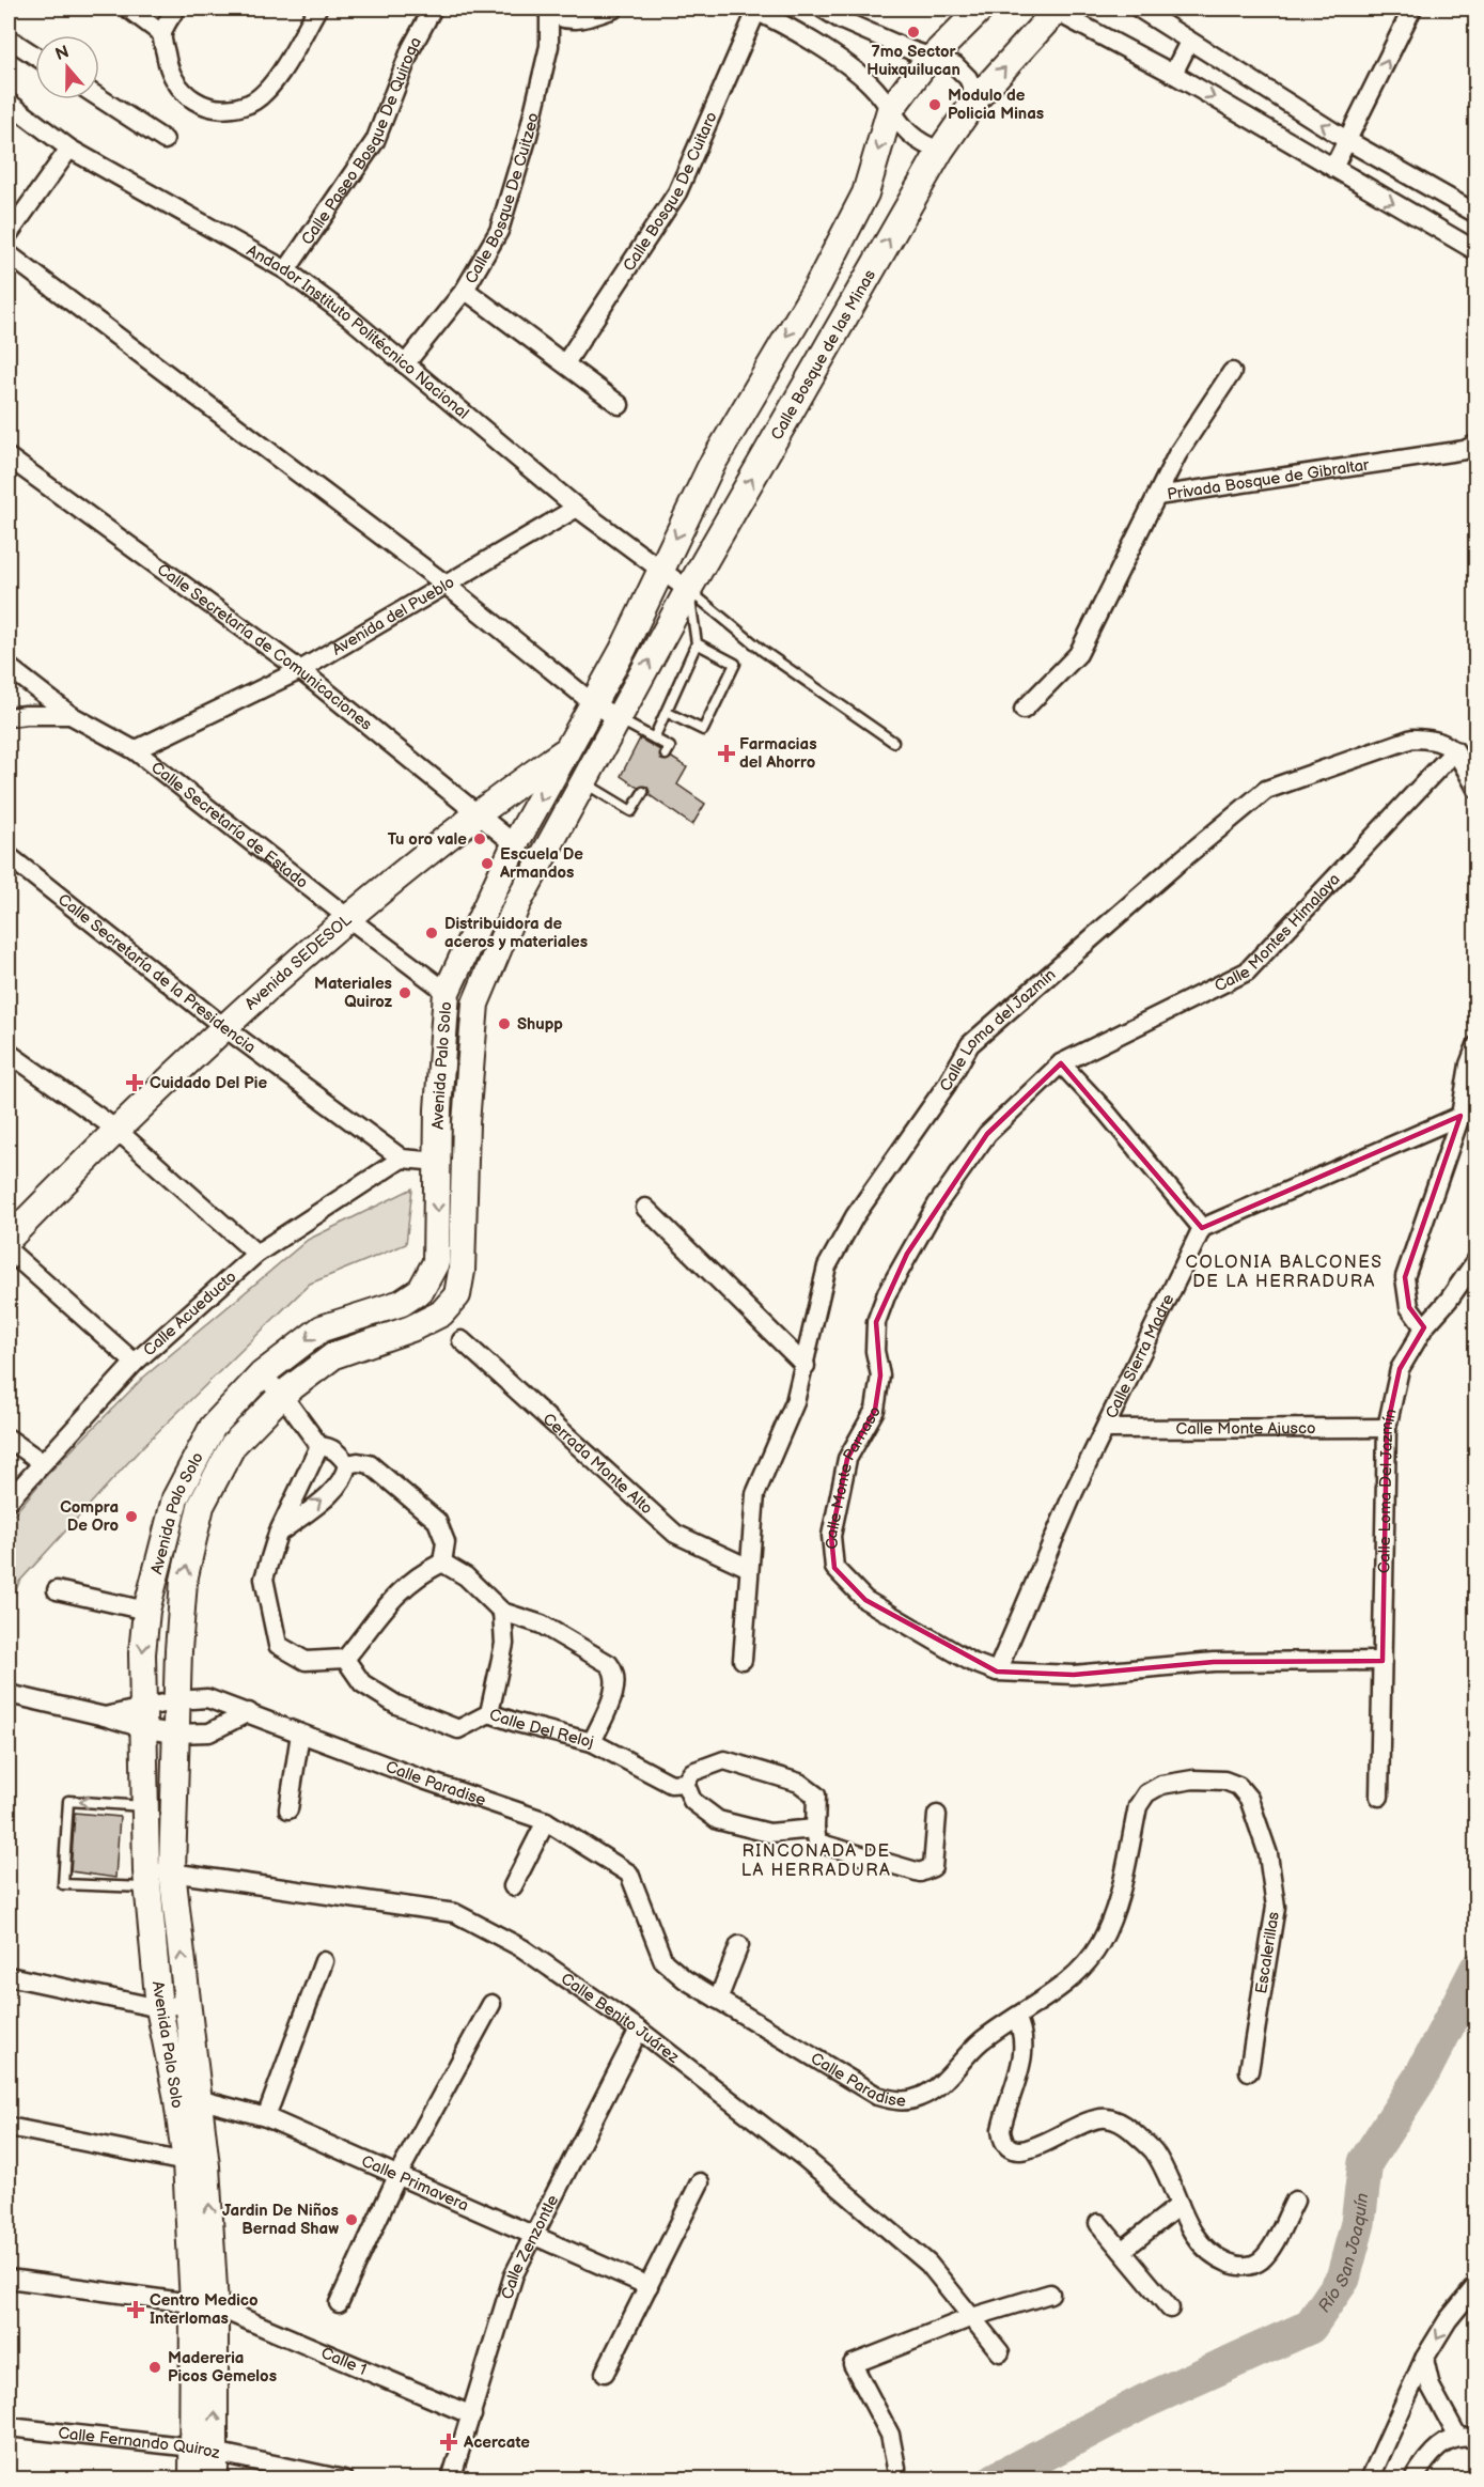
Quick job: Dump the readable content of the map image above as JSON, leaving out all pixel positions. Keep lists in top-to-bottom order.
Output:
{
  "streets": {
    "main road": ["Calle Bosque de las Minas", "Avenida SEDESOL", "Avenida Palo Solo"],
    "street": [
      "Calle Paseo Bosque De Quiroga",
      "Calle Bosque De Cuitaro",
      "Calle Bosque De Cuitzeo",
      "Andador Instituto Politécnico Nacional",
      "Privada Bosque de Gibraltar",
      "Avenida del Pueblo",
      "Calle Secretaría de Comunicaciones",
      "Calle Secretaría de Estado",
      "Calle Montes Himalaya",
      "Calle Secretaría de la Presidencia",
      "Calle Loma del Jazmín",
      "Calle Acueducto",
      "Calle Sierra Madre",
      "Calle Monte Ajusco",
      "Cerrada Monte Alto",
      "Calle Monte Parnaso",
      "Calle Loma Del Jazmín",
      "Calle Del Reloj",
      "Calle Paradise",
      "Escalerillas",
      "Calle Benito Juárez",
      "Calle Primavera",
      "Calle Zenzontle",
      "Calle 1",
      "Calle Fernando Quiroz"
    ]
  },
  "crossings": [
    ["Calle Paseo Bosque De Quiroga", "Andador Instituto Politécnico Nacional"],
    ["Calle Bosque De Cuitzeo", "Andador Instituto Politécnico Nacional"],
    ["Andador Instituto Politécnico Nacional", "Calle Bosque de las Minas"],
    ["Andador Instituto Politécnico Nacional", "Avenida del Pueblo"],
    ["Calle Bosque de las Minas", "Avenida SEDESOL"],
    ["Calle Bosque de las Minas", "Avenida Palo Solo"],
    ["Avenida del Pueblo", "Calle Secretaría de Comunicaciones"],
    ["Avenida del Pueblo", "Calle Secretaría de Estado"],
    ["Calle Secretaría de Comunicaciones", "Avenida SEDESOL"],
    ["Calle Secretaría de Comunicaciones", "Avenida Palo Solo"],
    ["Calle Secretaría de Estado", "Avenida SEDESOL"],
    ["Calle Secretaría de Estado", "Avenida Palo Solo"],
    ["Calle Montes Himalaya", "Calle Loma del Jazmín"],
    ["Calle Montes Himalaya", "Calle Monte Parnaso"],
    ["Avenida SEDESOL", "Calle Secretaría de la Presidencia"],
    ["Avenida SEDESOL", "Avenida Palo Solo"],
    ["Calle Secretaría de la Presidencia", "Calle Acueducto"],
    ["Calle Loma del Jazmín", "Cerrada Monte Alto"],
    ["Avenida Palo Solo", "Calle Paradise"],
    ["Avenida Palo Solo", "Calle Benito Juárez"],
    ["Avenida Palo Solo", "Calle Primavera"],
    ["Avenida Palo Solo", "Calle 1"],
    ["Avenida Palo Solo", "Calle Fernando Quiroz"],
    ["Calle Sierra Madre", "Calle Monte Ajusco"],
    ["Calle Sierra Madre", "Calle Monte Parnaso"],
    ["Calle Monte Ajusco", "Calle Loma Del Jazmín"],
    ["Calle Monte Parnaso", "Calle Loma Del Jazmín"],
    ["Calle Paradise", "Escalerillas"],
    ["Calle Benito Juárez", "Calle Zenzontle"],
    ["Calle Primavera", "Calle Zenzontle"],
    ["Calle Zenzontle", "Calle 1"]
  ],
  "districts": ["COLONIA BALCONES DE LA HERRADURA", "RINCONADA DE LA HERRADURA"],
  "water": ["Río San Joaquín"],
  "places": {
    "other": [
      "7mo Sector Huixquilucan",
      "Modulo de Policia Minas",
      "Tu oro vale",
      "Escuela De Armandos",
      "Distribuidora de aceros y materiales",
      "Materiales Quiroz",
      "Shupp",
      "Compra De Oro",
      "Jardin De Niños Bernad Shaw",
      "Madereria Picos Gemelos"
    ],
    "health": [
      "Farmacias del Ahorro",
      "Cuidado Del Pie",
      "Centro Medico Interlomas",
      "Acercate"
    ]
  },
  "north": "top"
}
